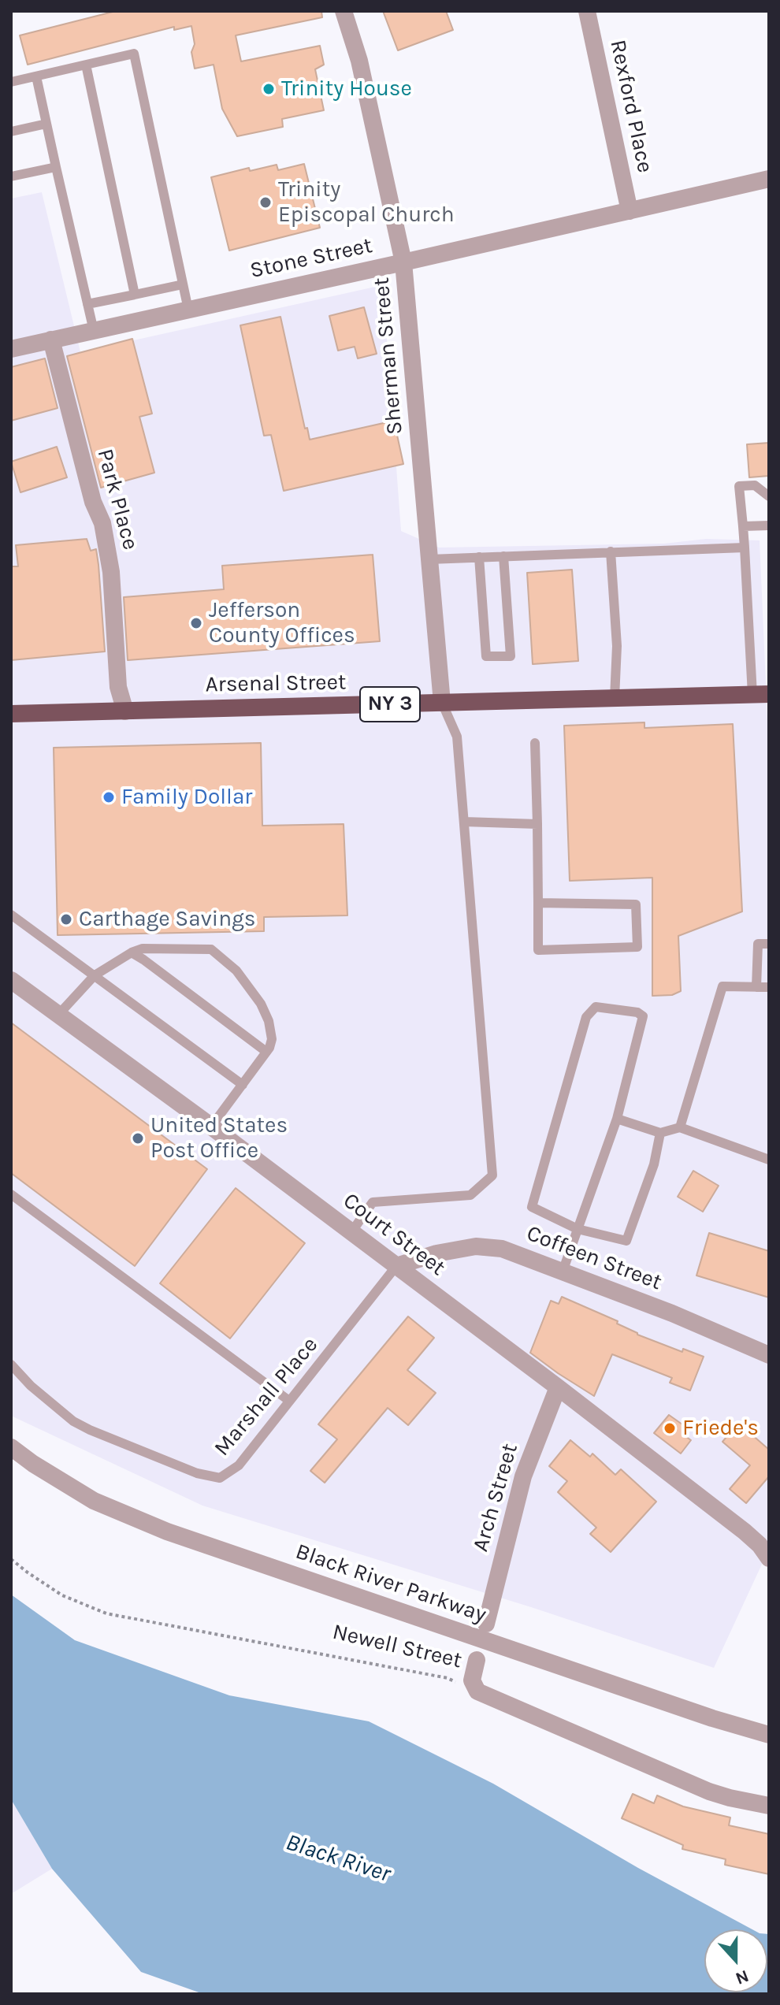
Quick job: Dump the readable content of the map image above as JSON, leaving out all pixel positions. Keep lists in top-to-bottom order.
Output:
{
  "streets": {
    "highway": ["Arsenal Street", "NY 3"],
    "street": [
      "Rexford Place",
      "Stone Street",
      "Sherman Street",
      "Park Place",
      "Court Street",
      "Coffeen Street",
      "Arch Street",
      "Black River Parkway",
      "Newell Street"
    ],
    "lane": ["Marshall Place"]
  },
  "crossings": [
    ["Rexford Place", "Stone Street"],
    ["Stone Street", "Sherman Street"],
    ["Stone Street", "Park Place"],
    ["Sherman Street", "Arsenal Street"],
    ["Park Place", "Arsenal Street"],
    ["Court Street", "Coffeen Street"],
    ["Court Street", "Marshall Place"],
    ["Court Street", "Arch Street"],
    ["Coffeen Street", "Marshall Place"]
  ],
  "water": ["Black River"],
  "places": [
    "Trinity House",
    "Trinity Episcopal Church",
    "Jefferson County Offices",
    "Family Dollar",
    "Carthage Savings",
    "United States Post Office",
    "Friede's"
  ],
  "north": "bottom"
}
